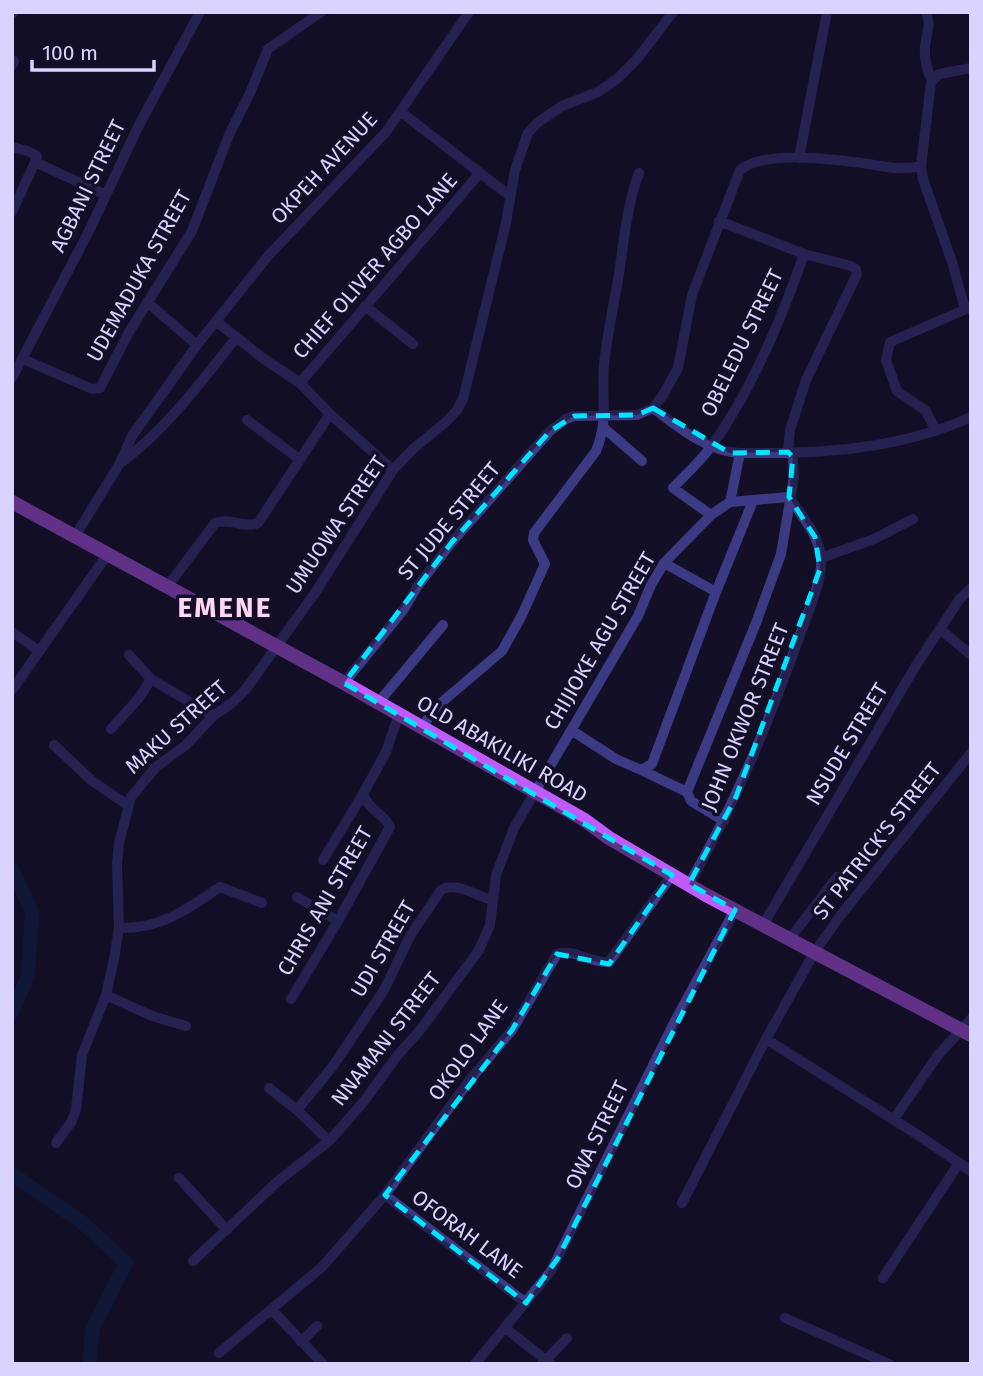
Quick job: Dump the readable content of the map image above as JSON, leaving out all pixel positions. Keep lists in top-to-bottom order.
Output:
{
  "streets": {
    "main road": ["OLD ABAKILIKI ROAD"],
    "street": [
      "OKPEH AVENUE",
      "AGBANI STREET",
      "CHIEF OLIVER AGBO LANE",
      "UDEMADUKA STREET",
      "OBELEDU STREET",
      "ST JUDE STREET",
      "UMUOWA STREET",
      "CHIJIOKE AGU STREET",
      "JOHN OKWOR STREET",
      "MAKU STREET",
      "NSUDE STREET",
      "ST PATRICK'S STREET",
      "CHRIS ANI STREET",
      "UDI STREET",
      "NNAMANI STREET",
      "OKOLO LANE",
      "OWA STREET",
      "OFORAH LANE"
    ]
  },
  "crossings": [
    ["AGBANI STREET", "UDEMADUKA STREET"],
    ["OBELEDU STREET", "CHIJIOKE AGU STREET"],
    ["ST JUDE STREET", "OLD ABAKILIKI ROAD"],
    ["UMUOWA STREET", "MAKU STREET"],
    ["UMUOWA STREET", "OLD ABAKILIKI ROAD"],
    ["CHIJIOKE AGU STREET", "OLD ABAKILIKI ROAD"],
    ["CHIJIOKE AGU STREET", "NNAMANI STREET"],
    ["JOHN OKWOR STREET", "OLD ABAKILIKI ROAD"],
    ["MAKU STREET", "OLD ABAKILIKI ROAD"],
    ["NSUDE STREET", "OLD ABAKILIKI ROAD"],
    ["OLD ABAKILIKI ROAD", "ST PATRICK'S STREET"],
    ["OLD ABAKILIKI ROAD", "CHRIS ANI STREET"],
    ["OLD ABAKILIKI ROAD", "NNAMANI STREET"],
    ["OLD ABAKILIKI ROAD", "OKOLO LANE"],
    ["OLD ABAKILIKI ROAD", "OWA STREET"],
    ["UDI STREET", "NNAMANI STREET"],
    ["OKOLO LANE", "OFORAH LANE"],
    ["OWA STREET", "OFORAH LANE"]
  ],
  "districts": ["EMENE"],
  "scale_bar": "100 m"
}
